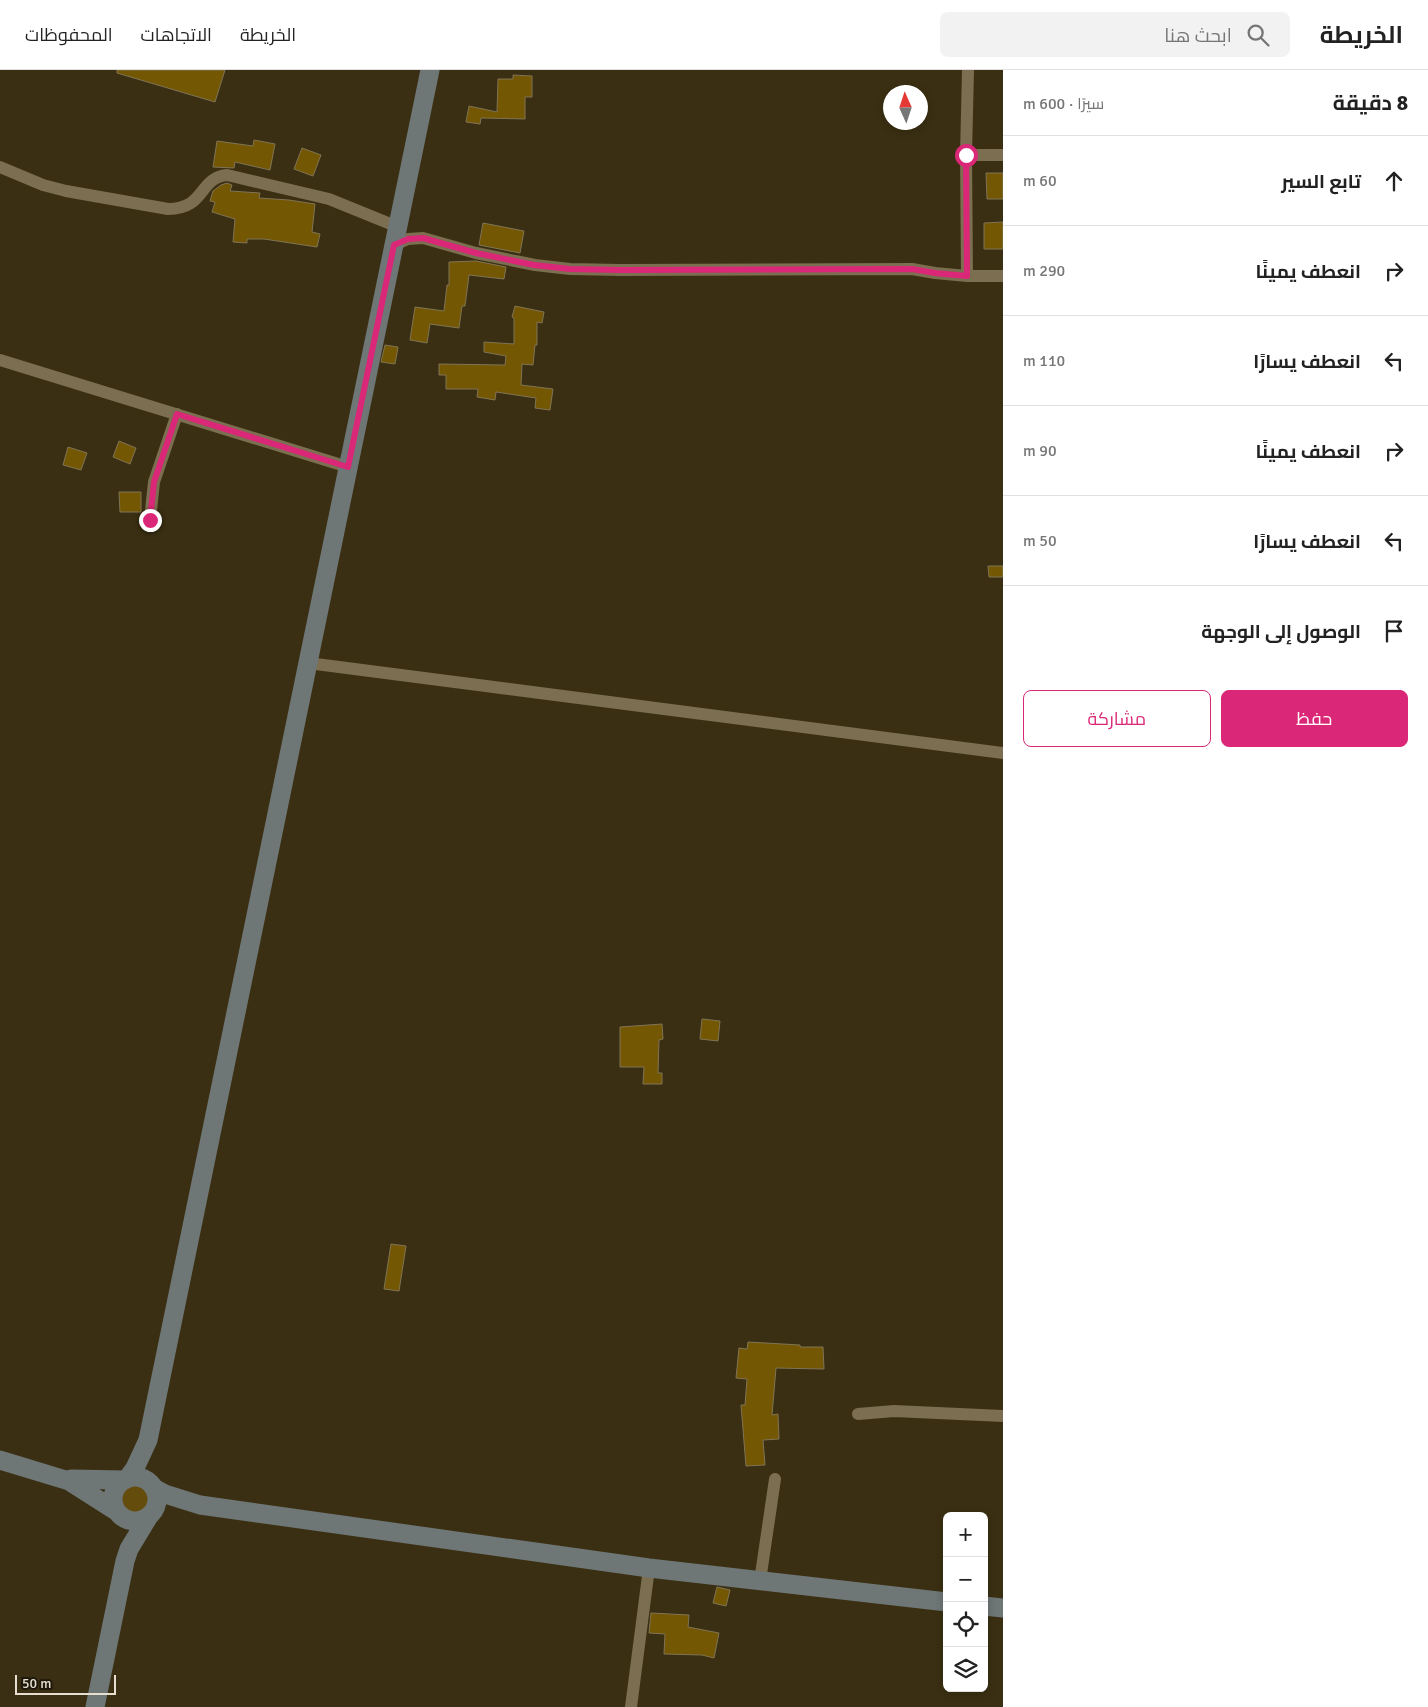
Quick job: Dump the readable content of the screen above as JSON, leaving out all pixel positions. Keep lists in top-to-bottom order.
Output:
{
  "scale_bar": "50 m",
  "north": "top",
  "page": {
    "header": "الخريطة",
    "search": "ابحث هنا",
    "nav": ["الخريطة", "الاتجاهات", "المحفوظات"],
    "heading": ["8 دقيقة", "سيرًا · 600 m"],
    "list": [
      ["تابع السير", "60 m"],
      ["انعطف يمينًا", "290 m"],
      ["انعطف يسارًا", "110 m"],
      ["انعطف يمينًا", "90 m"],
      ["انعطف يسارًا", "50 m"],
      "الوصول إلى الوجهة"
    ],
    "buttons": ["حفظ", "مشاركة"],
    "map_buttons": ["+", "−"],
    "scale": "50 m"
  }
}
